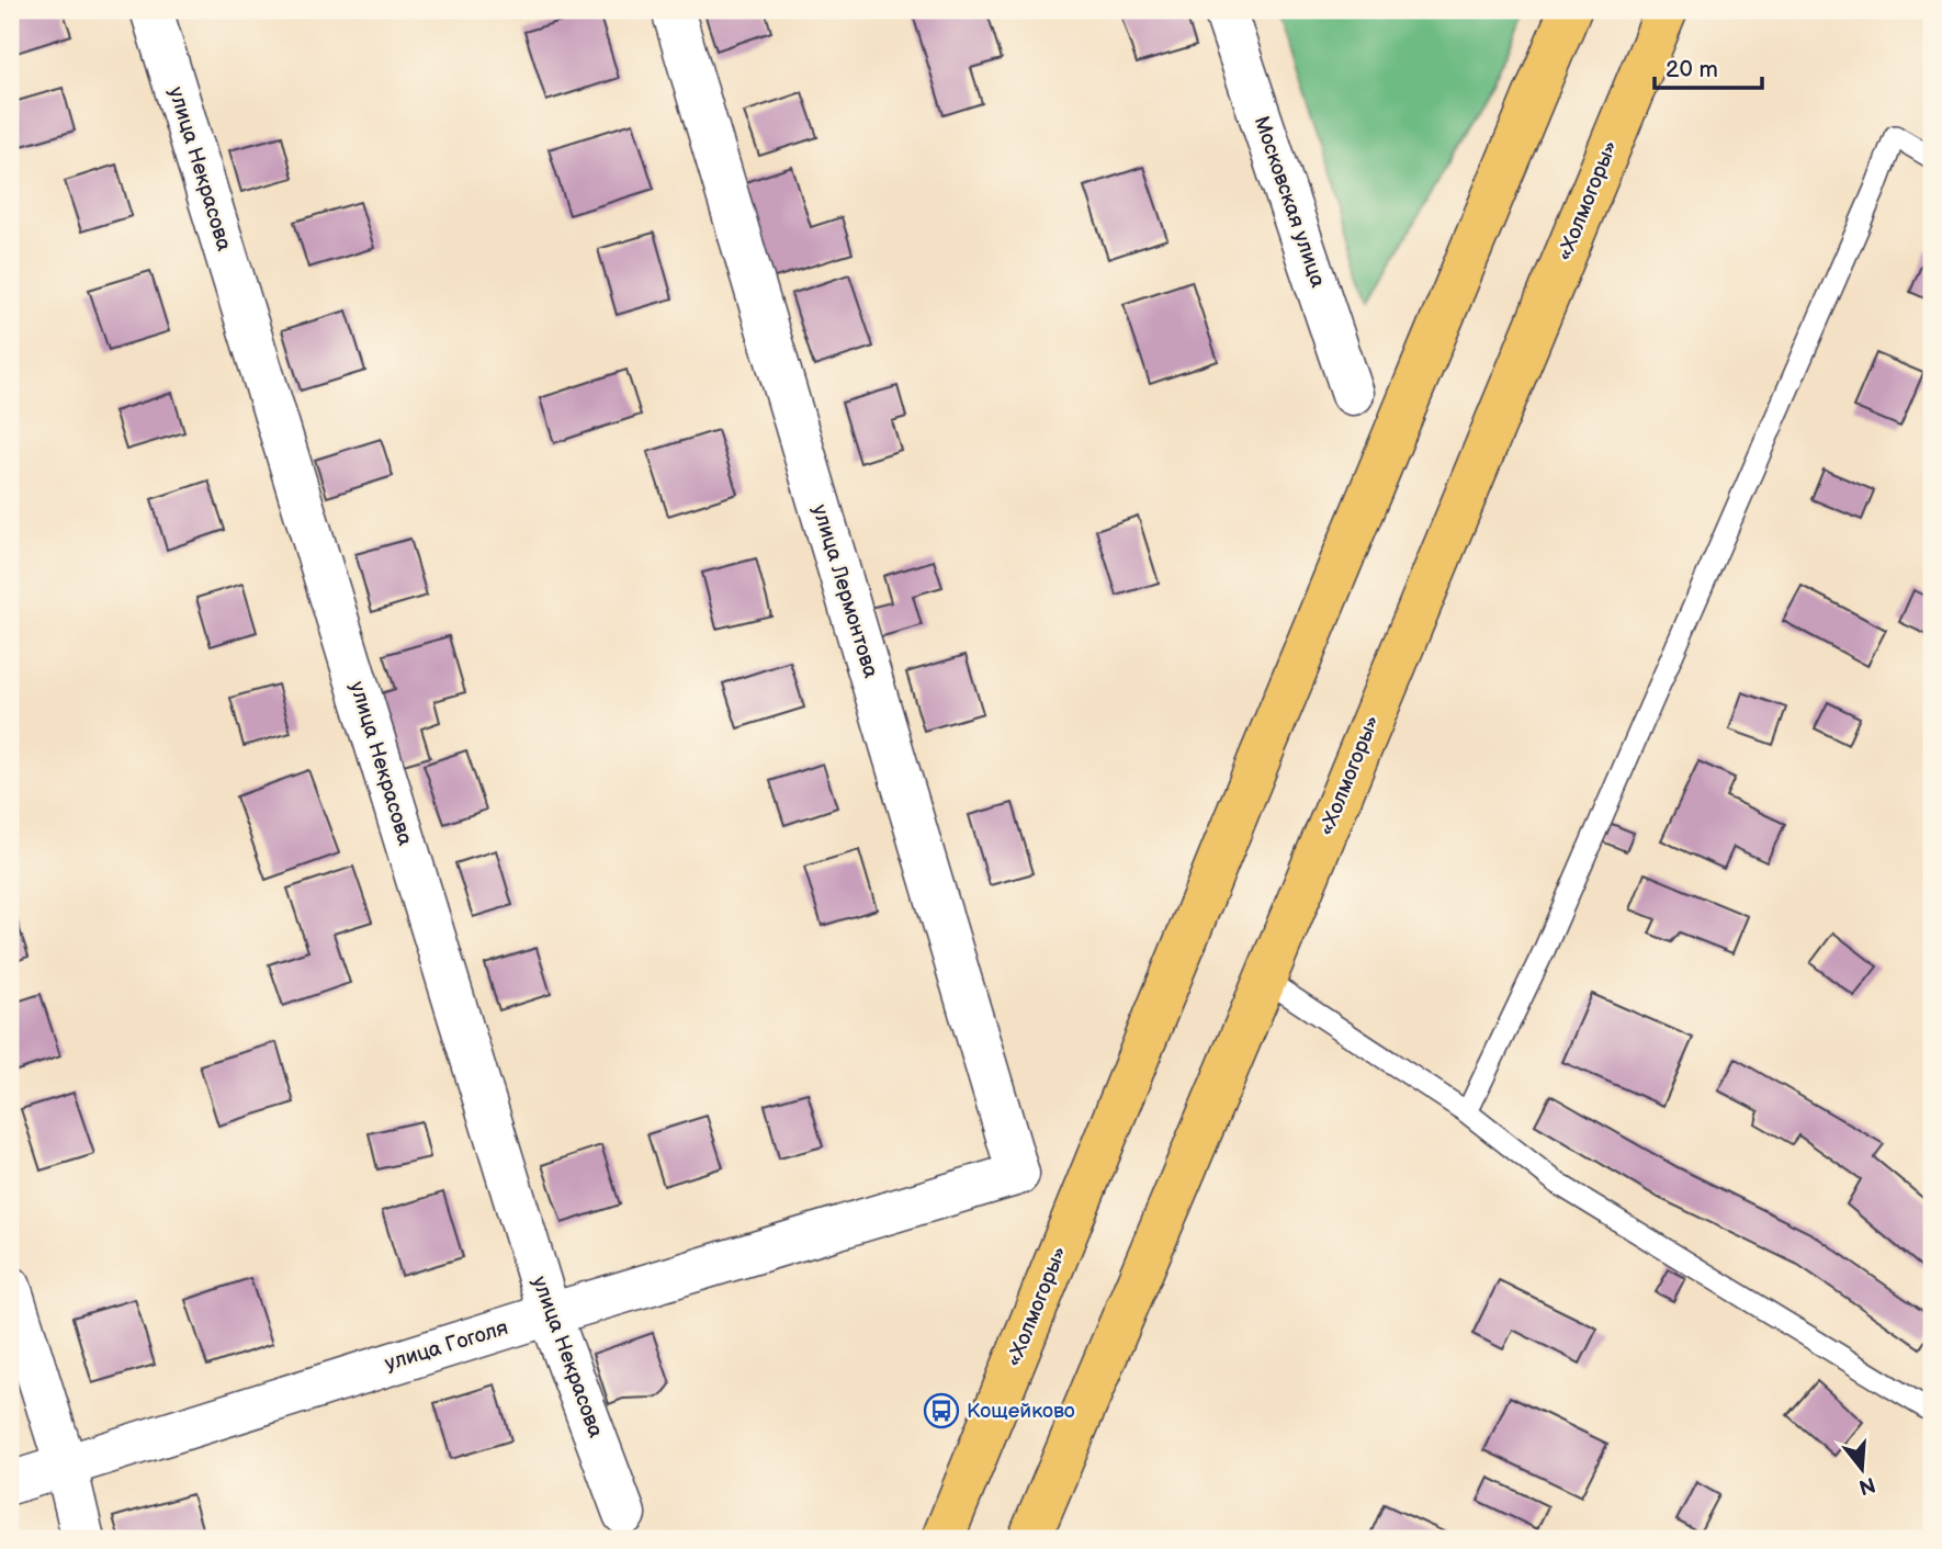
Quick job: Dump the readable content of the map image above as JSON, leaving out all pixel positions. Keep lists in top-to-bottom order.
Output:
{
  "streets": {
    "highway": ["«Холмогоры»"],
    "street": [
      "улица Некрасова",
      "Московская улица",
      "улица Лермонтова",
      "улица Гоголя"
    ]
  },
  "crossings": [
    ["улица Некрасова", "улица Гоголя"],
    ["улица Лермонтова", "улица Гоголя"]
  ],
  "places": {
    "bus stop": ["Кощейково"]
  },
  "scale_bar": "20 m",
  "north": "bottom"
}
